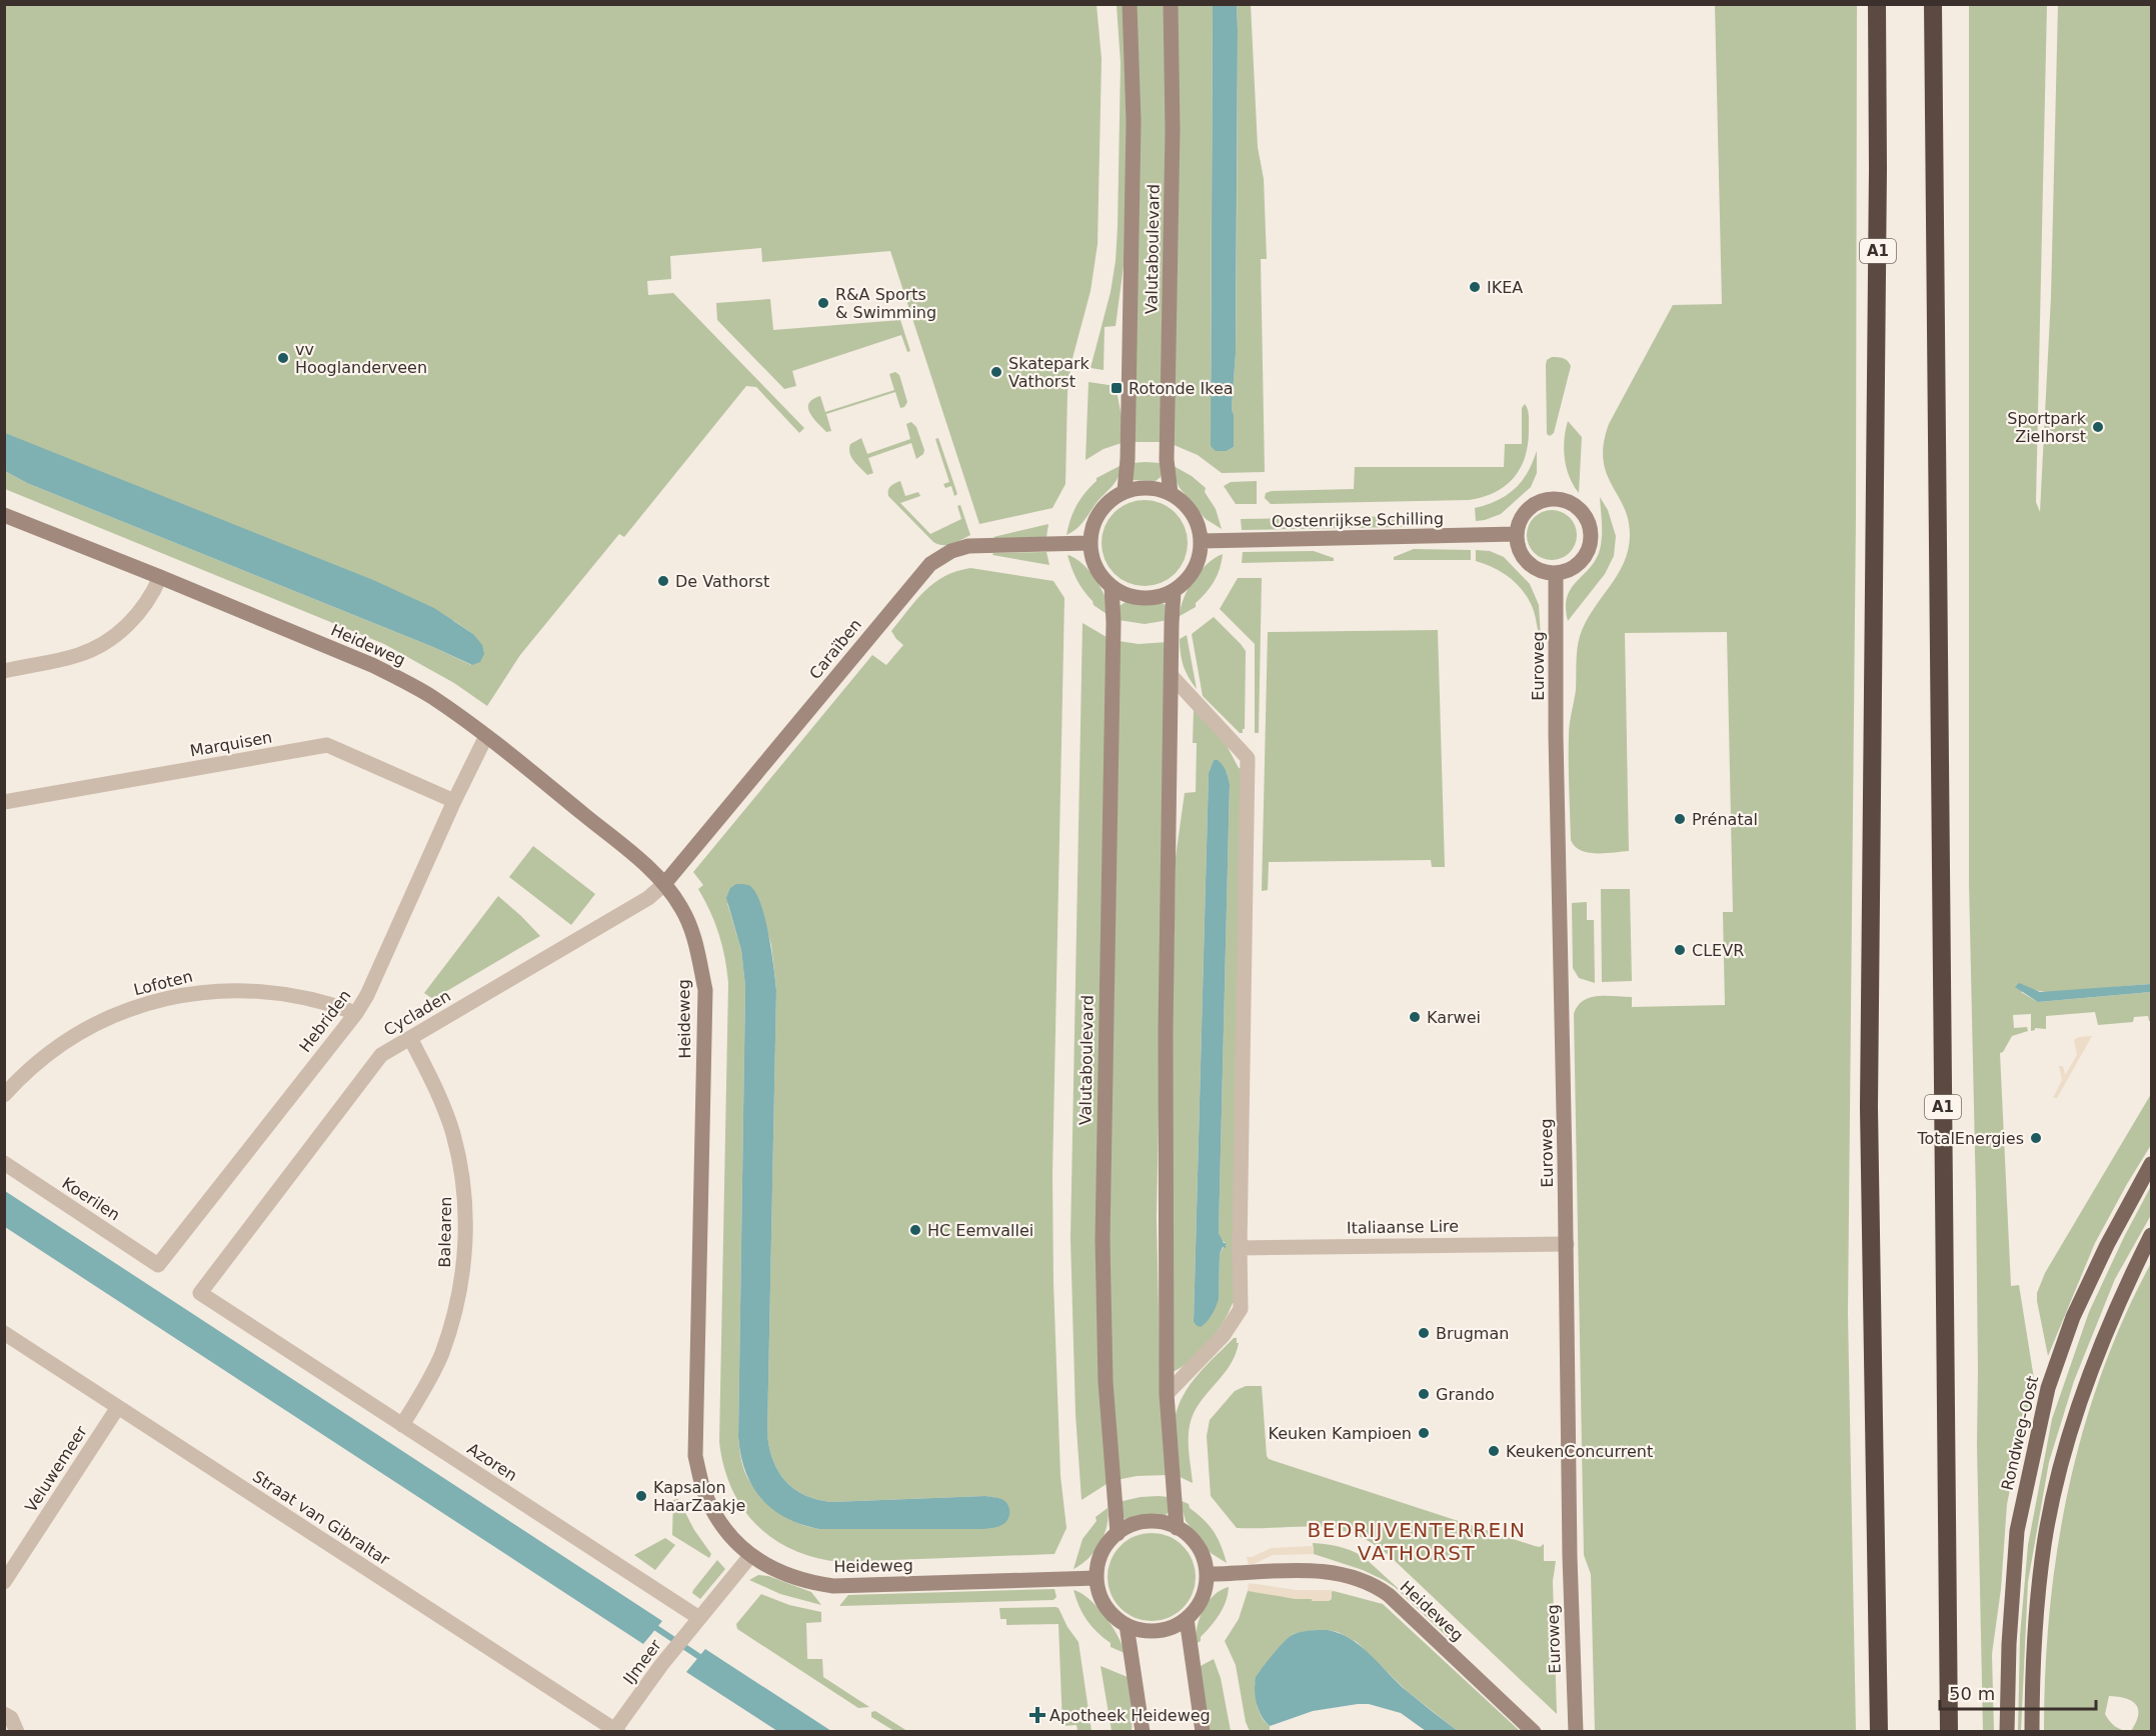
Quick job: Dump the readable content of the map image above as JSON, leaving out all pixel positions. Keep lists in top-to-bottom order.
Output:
{
  "streets": {
    "highway": ["A1"],
    "main road": [
      "Valutaboulevard",
      "Oostenrijkse Schilling",
      "Heideweg",
      "Caraïben",
      "Euroweg",
      "Rondweg-Oost"
    ],
    "street": [
      "Marquisen",
      "Lofoten",
      "Cycladen",
      "Hebriden",
      "Koerilen",
      "Italiaanse Lire",
      "Balearen",
      "Azoren",
      "Veluwemeer",
      "Straat van Gibraltar",
      "IJmeer"
    ]
  },
  "crossings": [
    ["Valutaboulevard", "Oostenrijkse Schilling"],
    ["Valutaboulevard", "Heideweg"],
    ["Valutaboulevard", "Caraïben"],
    ["Oostenrijkse Schilling", "Caraïben"],
    ["Oostenrijkse Schilling", "Euroweg"],
    ["Heideweg", "Caraïben"],
    ["Heideweg", "Cycladen"],
    ["Heideweg", "Hebriden"],
    ["Caraïben", "Cycladen"],
    ["Euroweg", "Italiaanse Lire"],
    ["Marquisen", "Hebriden"],
    ["Lofoten", "Hebriden"],
    ["Cycladen", "Balearen"],
    ["Cycladen", "Azoren"],
    ["Hebriden", "Koerilen"],
    ["Balearen", "Azoren"],
    ["Azoren", "IJmeer"],
    ["Veluwemeer", "Straat van Gibraltar"],
    ["Straat van Gibraltar", "IJmeer"]
  ],
  "districts": ["BEDRIJVENTERREIN VATHORST"],
  "places": {
    "other": [
      "IKEA",
      "R&A Sports & Swimming",
      "vv Hooglanderveen",
      "Skatepark Vathorst",
      "Sportpark Zielhorst",
      "De Vathorst",
      "Prénatal",
      "CLEVR",
      "Karwei",
      "TotalEnergies",
      "HC Eemvallei",
      "Brugman",
      "Grando",
      "Keuken Kampioen",
      "KeukenConcurrent",
      "Kapsalon HaarZaakje"
    ],
    "transit": ["Rotonde Ikea"],
    "health": ["Apotheek Heideweg"]
  },
  "scale_bar": "50 m"
}
